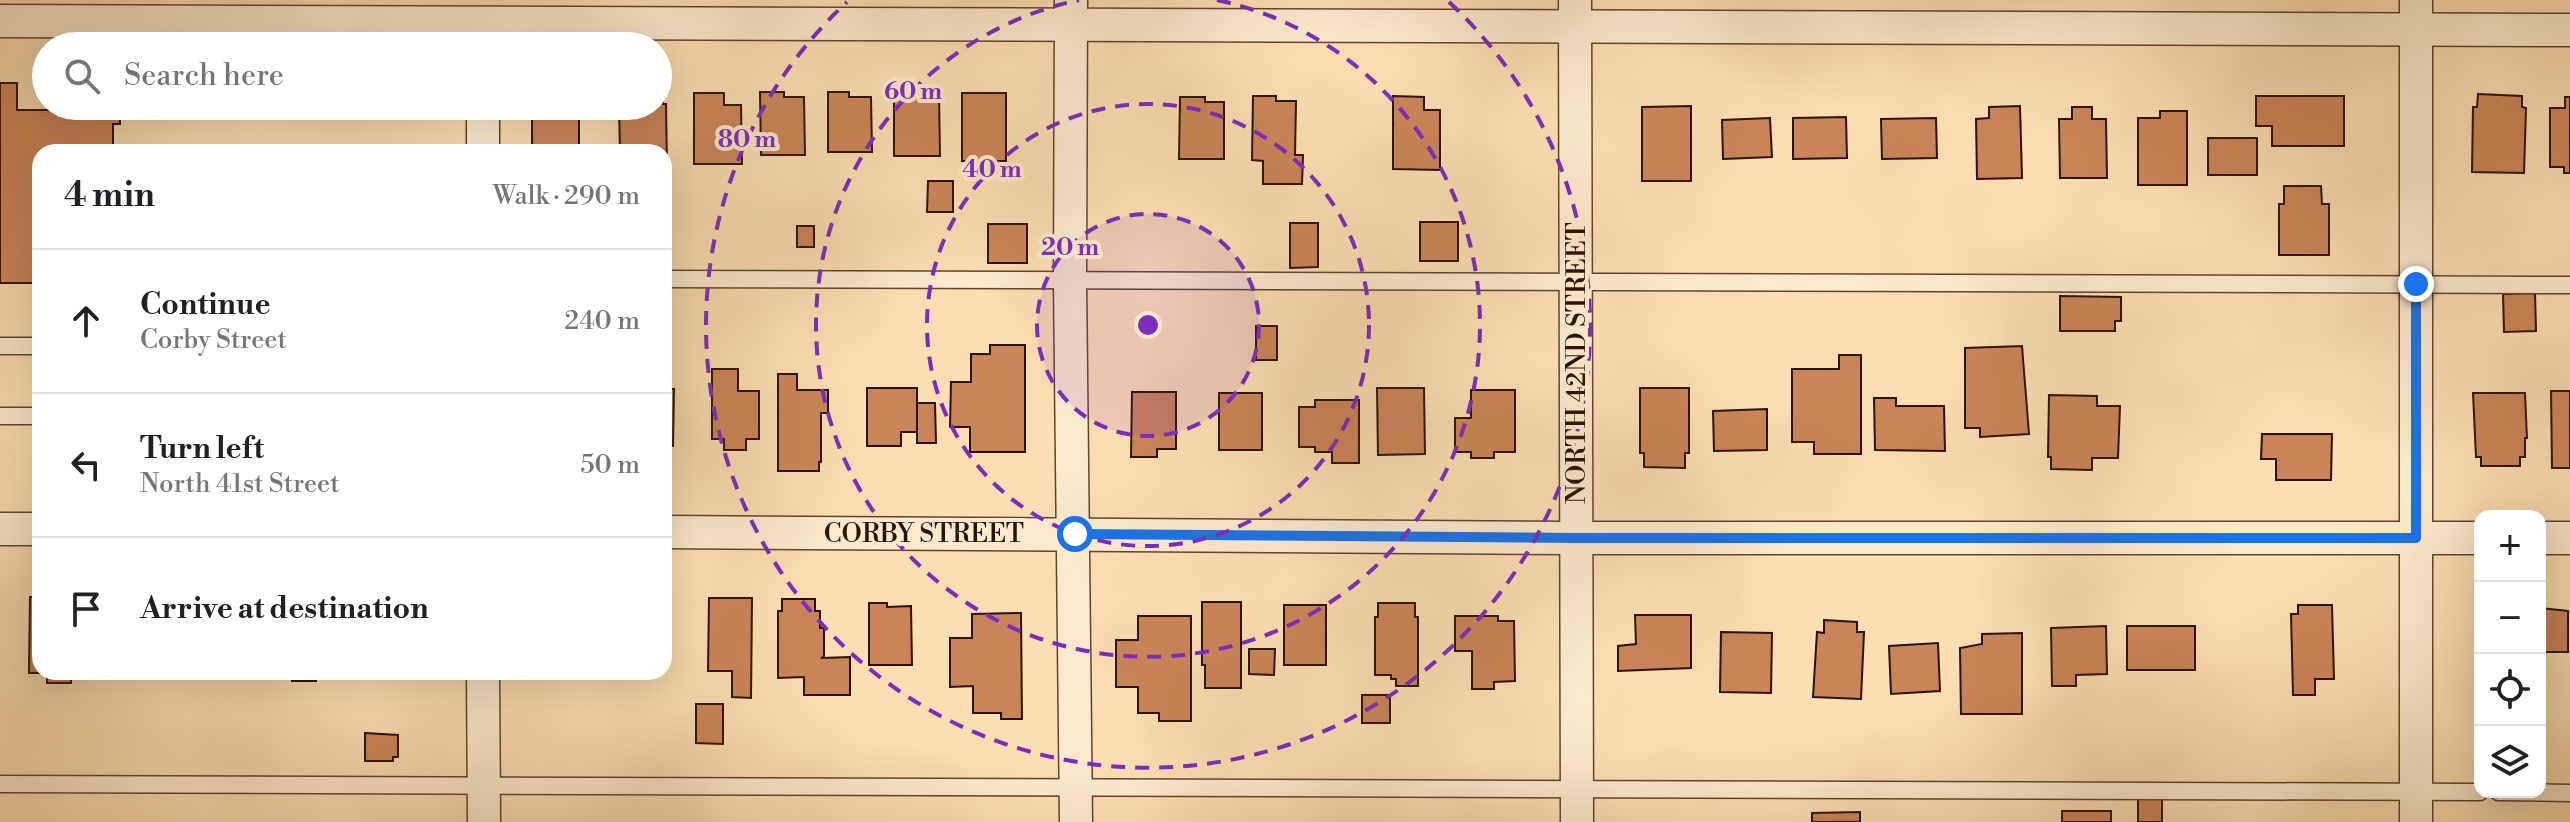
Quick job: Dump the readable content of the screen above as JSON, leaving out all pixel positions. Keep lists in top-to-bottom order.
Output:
{
  "streets": {
    "street": ["NORTH 42ND STREET", "CORBY STREET"]
  },
  "crossings": [
    ["NORTH 42ND STREET", "CORBY STREET"]
  ],
  "page": {
    "search": "Search here",
    "heading": ["4 min", "Walk · 290 m"],
    "list": [
      ["Continue", "Corby Street", "240 m"],
      ["Turn left", "North 41st Street", "50 m"],
      "Arrive at destination"
    ],
    "map_buttons": ["+", "−"]
  },
  "rings": [
    "60 m",
    "80 m",
    "40 m",
    "20 m"
  ]
}
